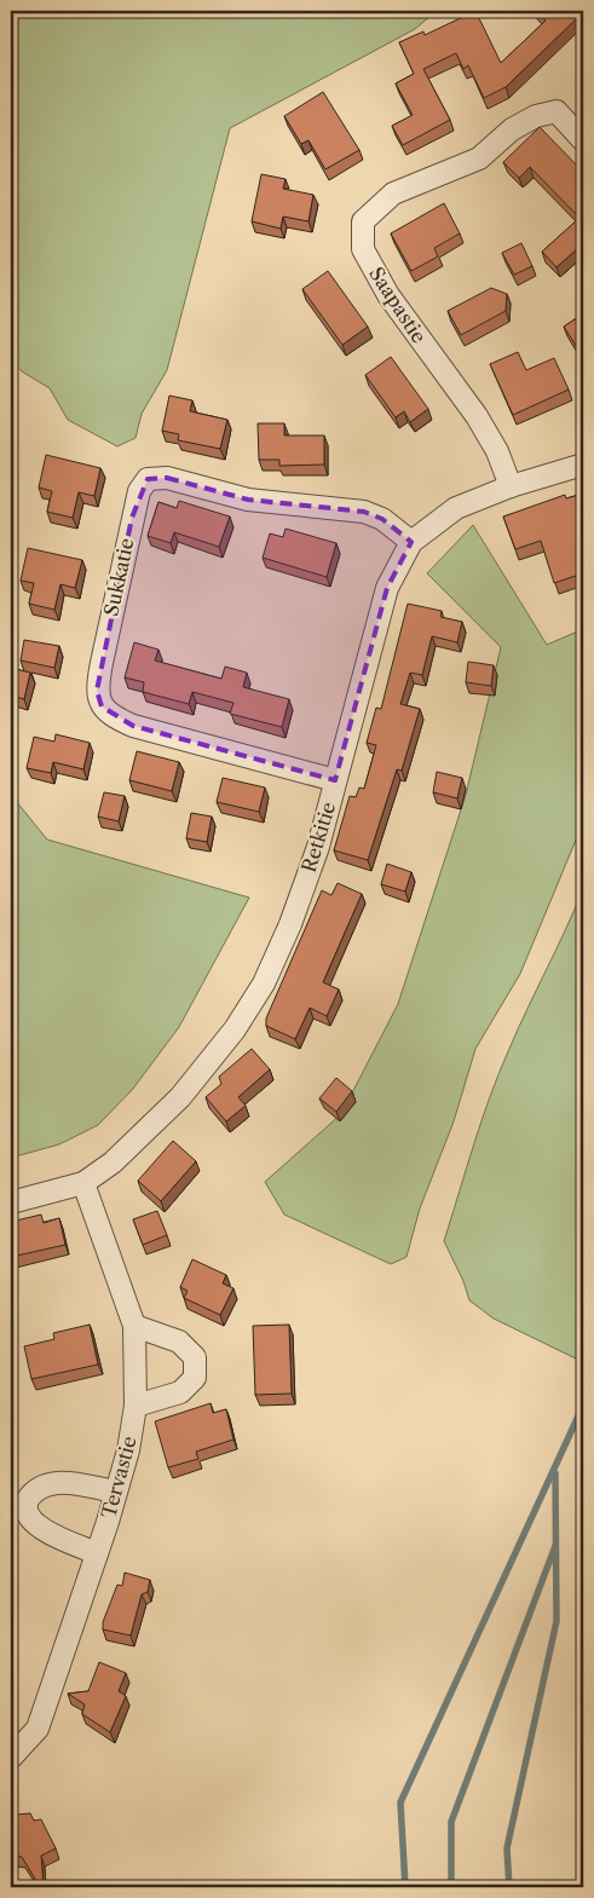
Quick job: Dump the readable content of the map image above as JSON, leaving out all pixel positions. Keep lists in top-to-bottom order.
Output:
{
  "streets": {
    "street": [
      "Saapastie",
      "Sukkatie",
      "Retkitie",
      "Tervastie"
    ]
  },
  "crossings": [
    ["Saapastie", "Retkitie"],
    ["Sukkatie", "Retkitie"],
    ["Retkitie", "Tervastie"]
  ]
}
